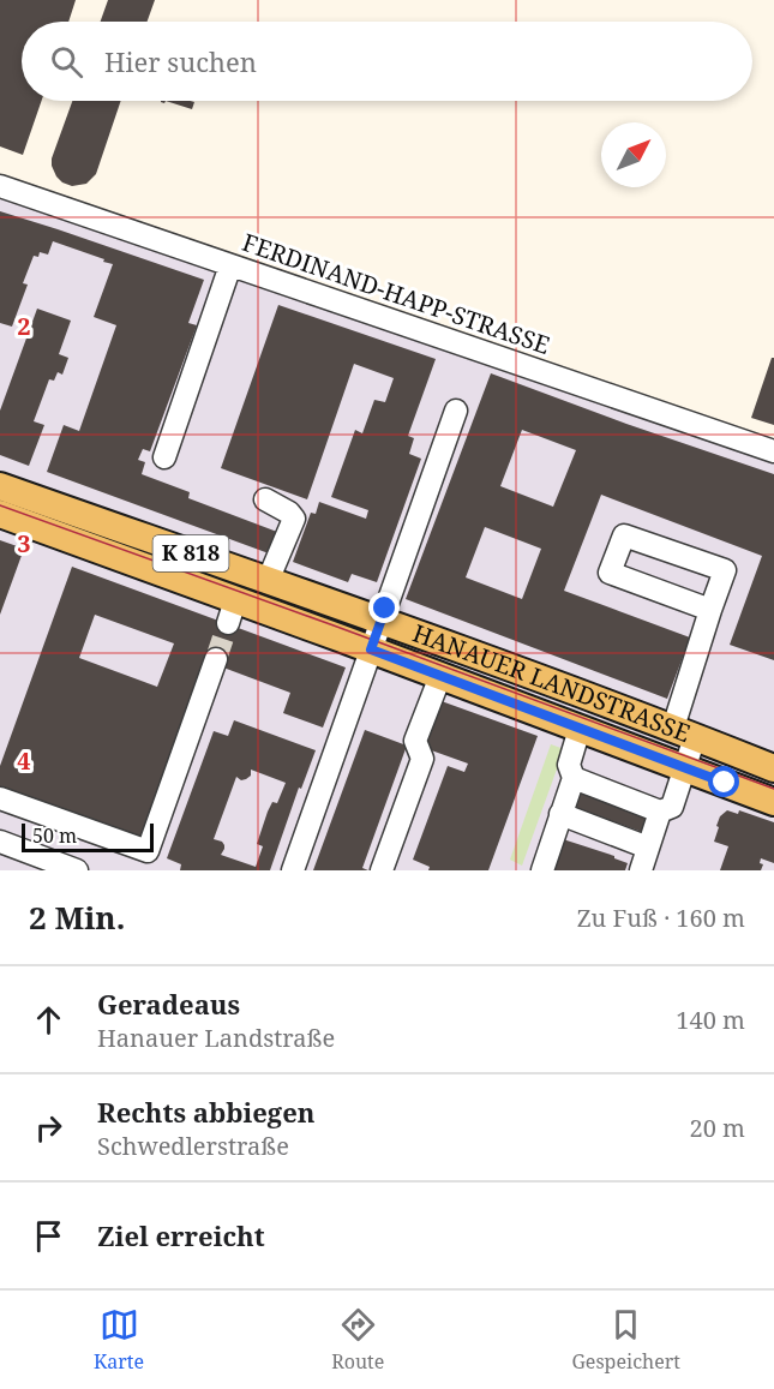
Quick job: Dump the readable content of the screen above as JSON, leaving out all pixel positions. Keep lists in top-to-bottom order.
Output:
{
  "streets": {
    "main road": ["K 818", "HANAUER LANDSTRASSE"],
    "street": ["FERDINAND-HAPP-STRASSE"]
  },
  "scale_bar": "50 m",
  "north": "top right",
  "page": {
    "search": "Hier suchen",
    "scale": "50 m",
    "heading": ["2 Min.", "Zu Fuß · 160 m"],
    "list": [
      ["Geradeaus", "Hanauer Landstraße", "140 m"],
      ["Rechts abbiegen", "Schwedlerstraße", "20 m"],
      "Ziel erreicht"
    ],
    "nav": ["Karte", "Route", "Gespeichert"]
  },
  "grid": {
    "rows": ["2", "3", "4"]
  }
}
